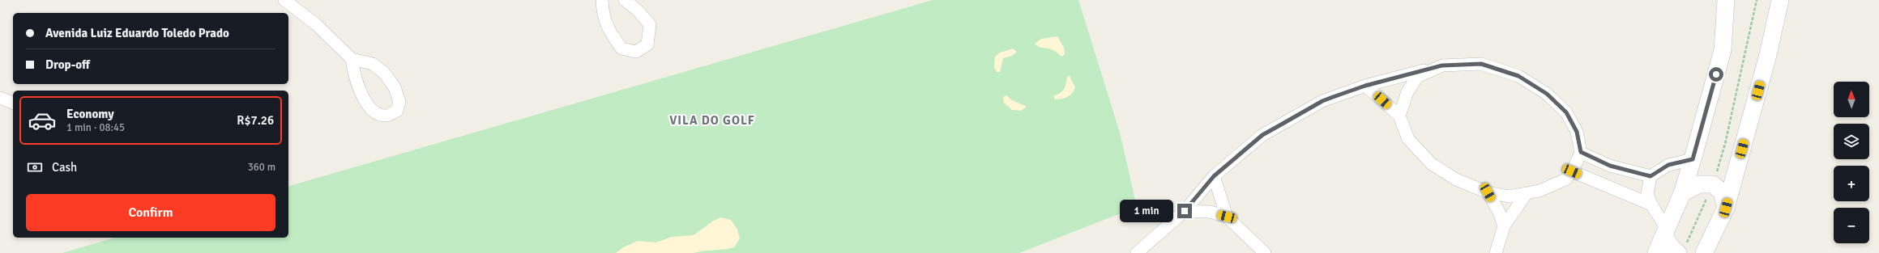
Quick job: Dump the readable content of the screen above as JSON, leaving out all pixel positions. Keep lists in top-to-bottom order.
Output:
{
  "districts": ["VILA DO GOLF"],
  "north": "top",
  "page": {
    "banner": ["Avenida Luiz Eduardo Toledo Prado", "Drop-off"],
    "map_buttons": ["+", "−"],
    "list": [
      {
        "name": "Economy",
        "note": "1 min · 08:45",
        "value": "R$7.26"
      }
    ],
    "pay": ["Cash", "360 m"],
    "buttons": "Confirm",
    "bubble": "1 min"
  }
}
